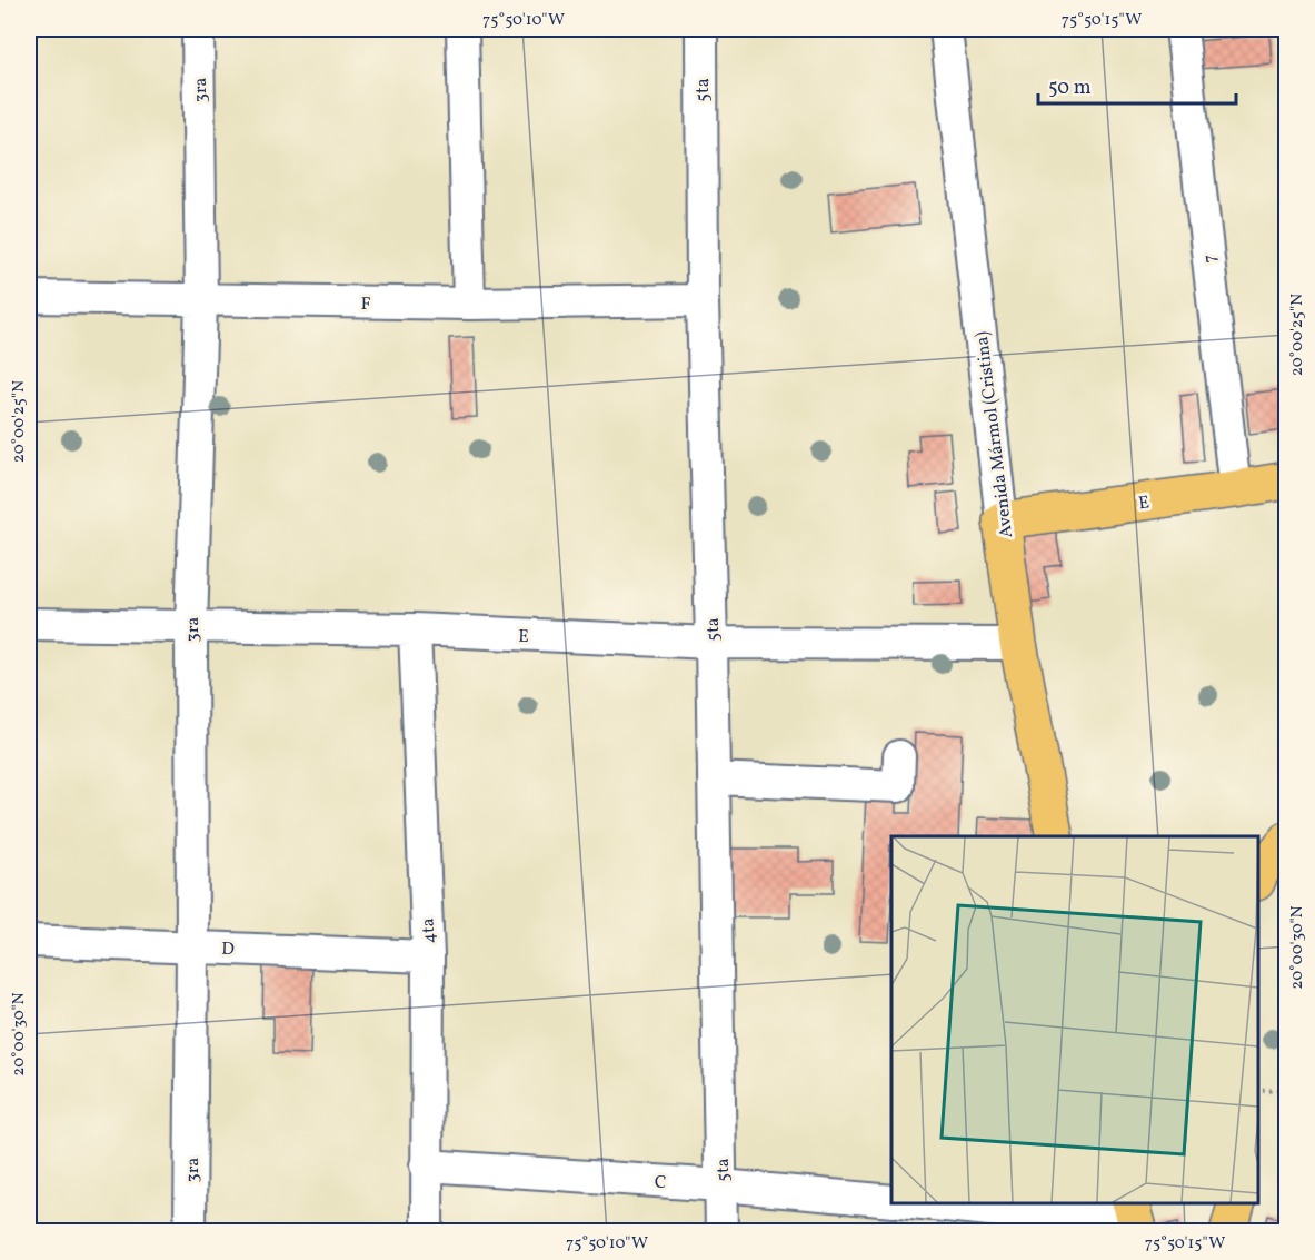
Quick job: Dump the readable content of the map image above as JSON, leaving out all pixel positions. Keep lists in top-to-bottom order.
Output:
{
  "streets": {
    "main road": ["Avenida Mármol (Cristina)", "E"],
    "street": [
      "3ra",
      "5ta",
      "7",
      "F",
      "4ta",
      "D",
      "C"
    ]
  },
  "crossings": [
    ["3ra", "F"],
    ["3ra", "E"],
    ["3ra", "D"],
    ["5ta", "F"],
    ["5ta", "E"],
    ["5ta", "C"],
    ["7", "E"],
    ["Avenida Mármol (Cristina)", "E"],
    ["E", "4ta"],
    ["4ta", "D"],
    ["4ta", "C"]
  ],
  "scale_bar": "50 m",
  "coordinates": [
    "75°50'10\"W",
    "75°50'15\"W",
    "20°00'25\"N",
    "20°00'30\"N"
  ]
}
